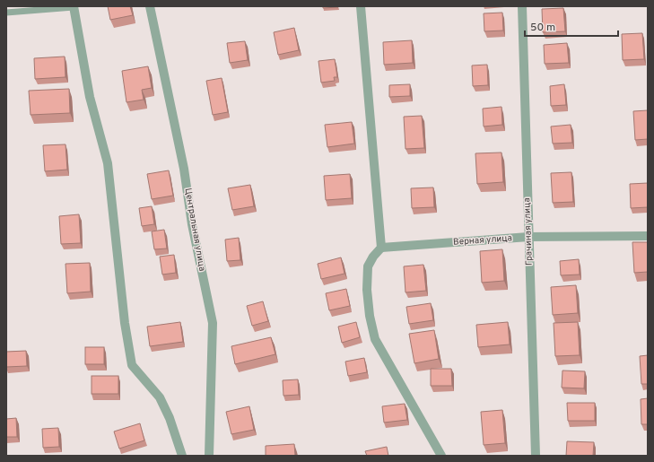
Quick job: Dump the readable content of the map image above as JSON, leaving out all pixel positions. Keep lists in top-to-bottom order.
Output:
{
  "streets": {
    "street": ["Центральная улица", "Грачиная улица", "Верная улица"]
  },
  "crossings": [
    ["Грачиная улица", "Верная улица"]
  ],
  "scale_bar": "50 m"
}
